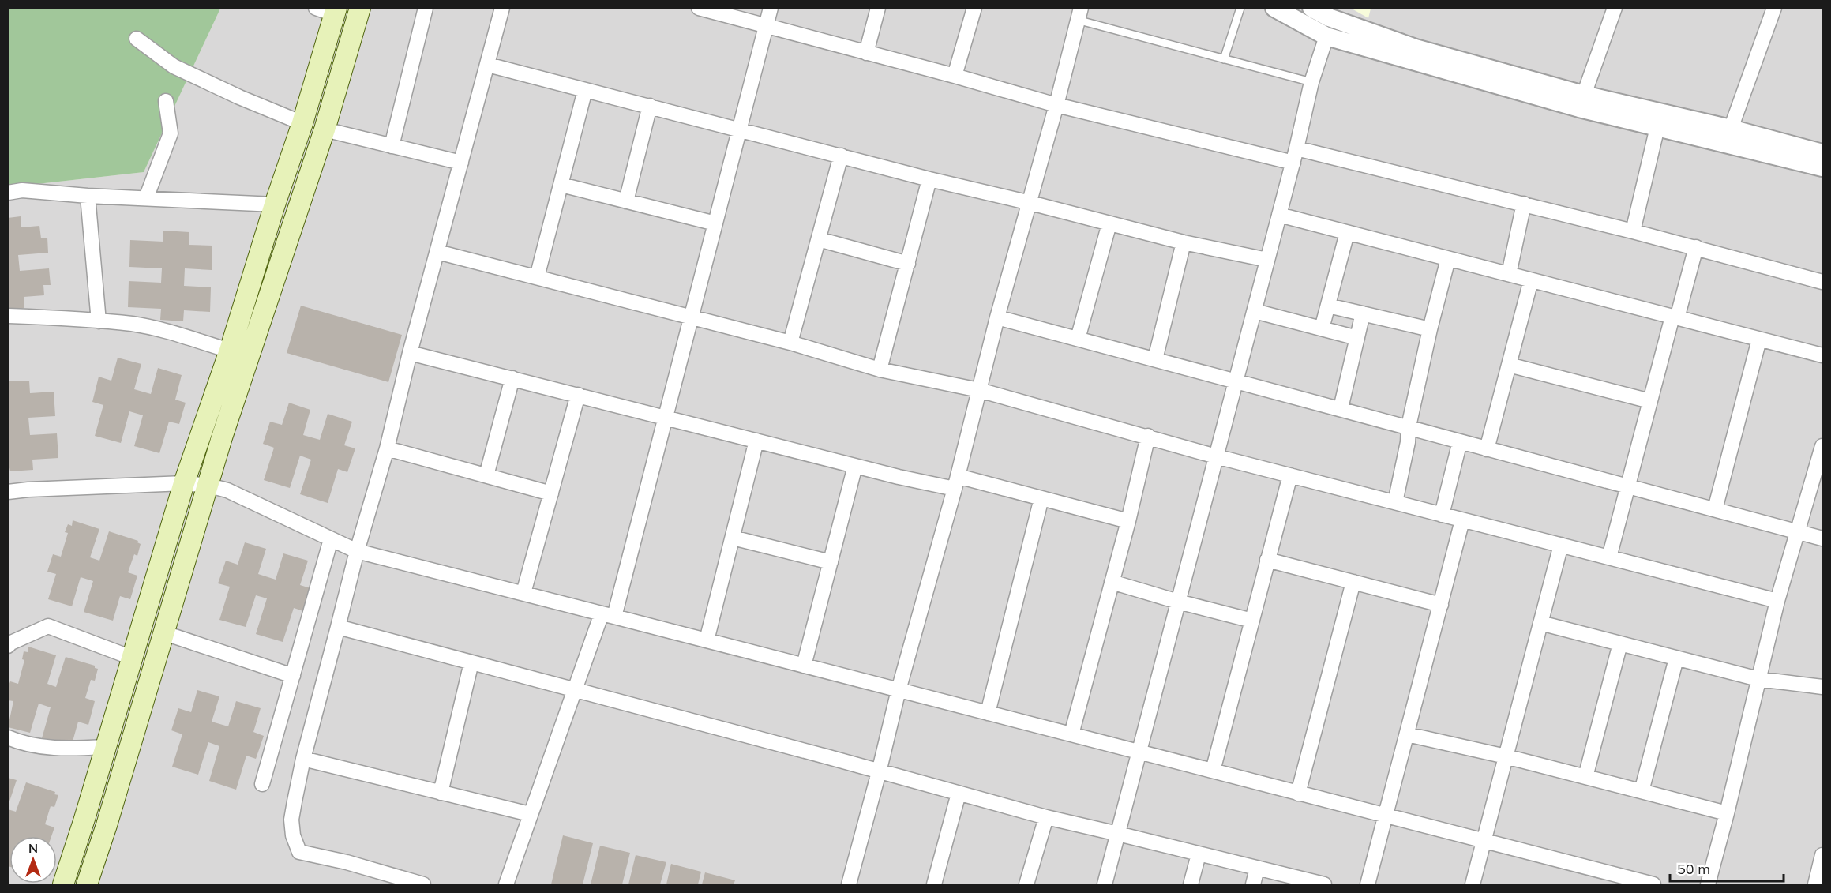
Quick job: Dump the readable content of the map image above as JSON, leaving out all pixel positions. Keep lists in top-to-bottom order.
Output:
{
  "scale_bar": "50 m",
  "north": "top"
}
